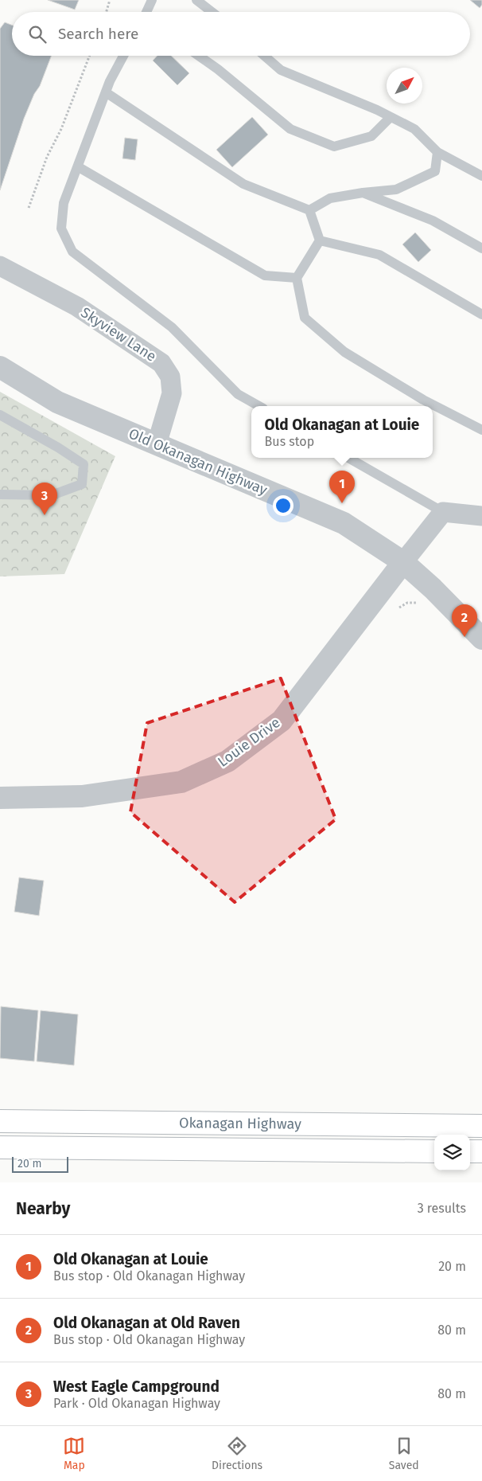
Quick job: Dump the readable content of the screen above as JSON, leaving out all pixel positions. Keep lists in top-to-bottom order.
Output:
{
  "streets": {
    "highway": ["Okanagan Highway"],
    "street": ["Skyview Lane", "Old Okanagan Highway", "Louie Drive"]
  },
  "crossings": [
    ["Skyview Lane", "Old Okanagan Highway"],
    ["Old Okanagan Highway", "Louie Drive"]
  ],
  "scale_bar": "20 m",
  "north": "top right",
  "page": {
    "search": "Search here",
    "popup": ["Old Okanagan at Louie", "Bus stop"],
    "pins": ["1", "3", "2"],
    "scale": "20 m",
    "heading": ["Nearby", "3 results"],
    "list": [
      {
        "mark": "1",
        "name": "Old Okanagan at Louie",
        "note": "Bus stop · Old Okanagan Highway",
        "value": "20 m"
      },
      {
        "mark": "2",
        "name": "Old Okanagan at Old Raven",
        "note": "Bus stop · Old Okanagan Highway",
        "value": "80 m"
      },
      {
        "mark": "3",
        "name": "West Eagle Campground",
        "note": "Park · Old Okanagan Highway",
        "value": "80 m"
      }
    ],
    "nav": ["Map", "Directions", "Saved"]
  }
}
